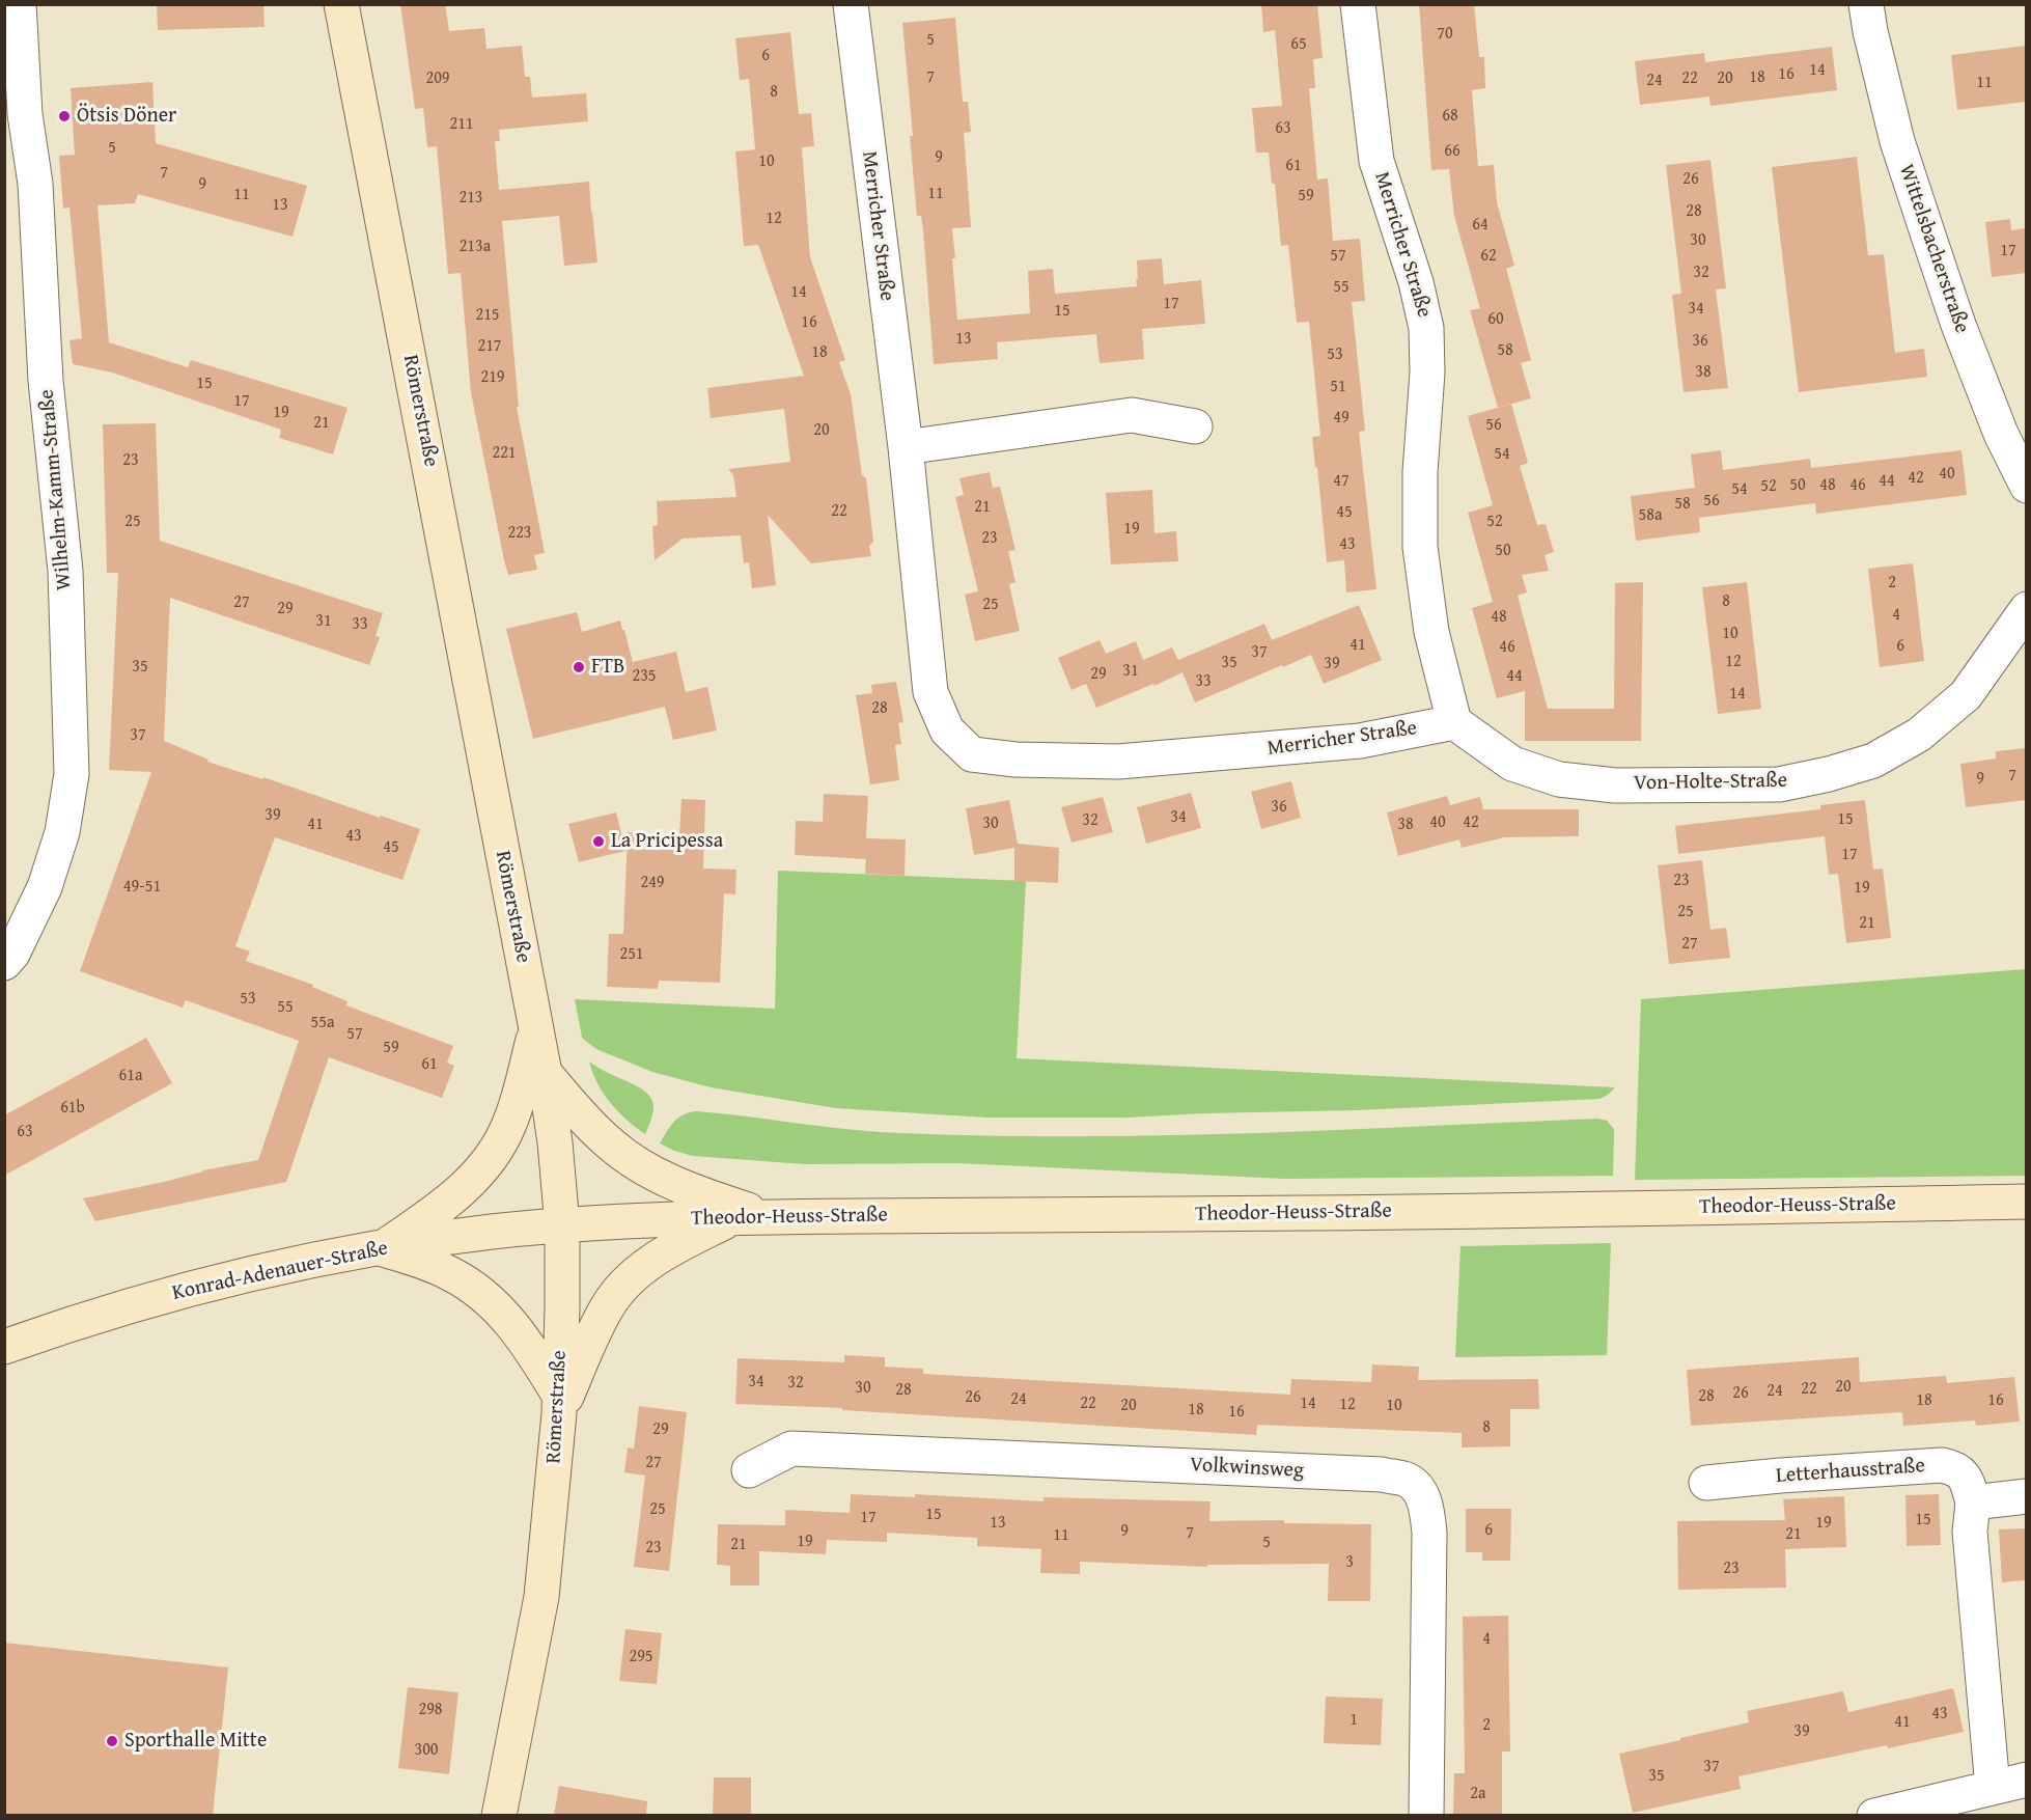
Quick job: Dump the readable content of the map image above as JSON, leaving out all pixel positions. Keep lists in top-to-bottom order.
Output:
{
  "streets": {
    "main road": ["Römerstraße", "Theodor-Heuss-Straße", "Konrad-Adenauer-Straße"],
    "street": [
      "Merricher Straße",
      "Wittelsbacherstraße",
      "Wilhelm-Kamm-Straße",
      "Von-Holte-Straße",
      "Volkwinsweg",
      "Letterhausstraße"
    ]
  },
  "crossings": [
    ["Merricher Straße", "Von-Holte-Straße"],
    ["Römerstraße", "Theodor-Heuss-Straße"],
    ["Römerstraße", "Konrad-Adenauer-Straße"],
    ["Theodor-Heuss-Straße", "Konrad-Adenauer-Straße"]
  ],
  "places": [
    "Ötsis Döner",
    "FTB",
    "La Pricipessa",
    "Sporthalle Mitte"
  ],
  "house_numbers": [
    "70",
    "5",
    "65",
    "6",
    "14",
    "16",
    "7",
    "18",
    "209",
    "22",
    "20",
    "24",
    "11",
    "8",
    "68",
    "211",
    "63",
    "5",
    "66",
    "9",
    "10",
    "61",
    "7",
    "26",
    "9",
    "11",
    "11",
    "59",
    "213",
    "13",
    "28",
    "12",
    "64",
    "30",
    "213a",
    "17",
    "57",
    "62",
    "32",
    "55",
    "14",
    "17",
    "34",
    "15",
    "215",
    "60",
    "16",
    "13",
    "36",
    "217",
    "58",
    "18",
    "53",
    "38",
    "219",
    "15",
    "51",
    "17",
    "19",
    "49",
    "21",
    "56",
    "20",
    "221",
    "54",
    "23",
    "40",
    "42",
    "47",
    "44",
    "50",
    "48",
    "46",
    "52",
    "54",
    "56",
    "58",
    "21",
    "22",
    "45",
    "58a",
    "25",
    "52",
    "19",
    "223",
    "23",
    "43",
    "50",
    "2",
    "8",
    "27",
    "25",
    "29",
    "4",
    "48",
    "31",
    "33",
    "10",
    "41",
    "6",
    "46",
    "37",
    "12",
    "35",
    "39",
    "35",
    "31",
    "29",
    "235",
    "44",
    "33",
    "14",
    "28",
    "37",
    "7",
    "9",
    "36",
    "39",
    "34",
    "15",
    "32",
    "40",
    "42",
    "30",
    "41",
    "38",
    "43",
    "45",
    "17",
    "23",
    "249",
    "49-51",
    "19",
    "25",
    "21",
    "27",
    "251",
    "53",
    "55",
    "55a",
    "57",
    "59",
    "61",
    "61a",
    "61b",
    "63",
    "34",
    "32",
    "20",
    "30",
    "22",
    "28",
    "24",
    "26",
    "28",
    "26",
    "24",
    "18",
    "16",
    "22",
    "14",
    "12",
    "20",
    "10",
    "18",
    "16",
    "8",
    "29",
    "27",
    "25",
    "15",
    "17",
    "15",
    "13",
    "19",
    "6",
    "9",
    "7",
    "21",
    "11",
    "19",
    "5",
    "21",
    "23",
    "3",
    "23",
    "4",
    "295",
    "298",
    "43",
    "1",
    "41",
    "2",
    "39",
    "300",
    "37",
    "35",
    "2a"
  ]
}
